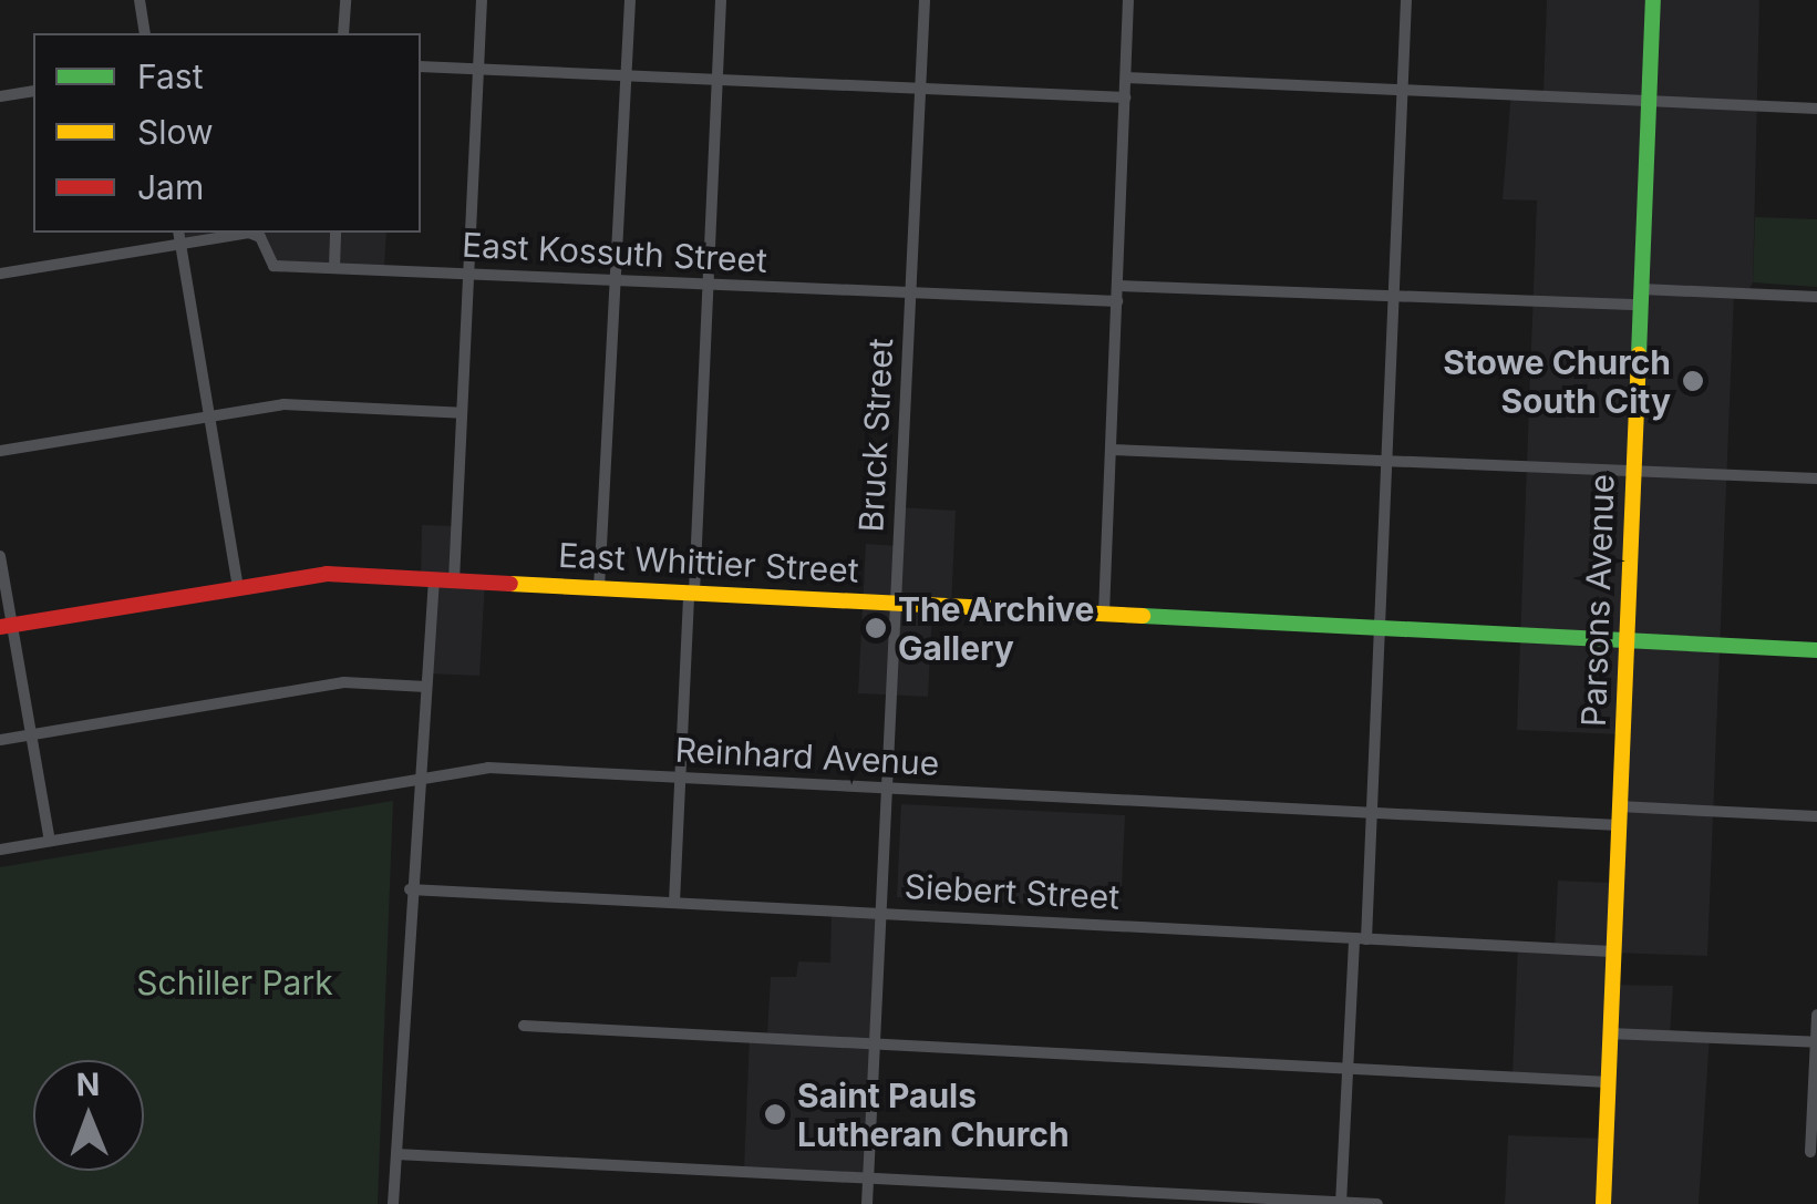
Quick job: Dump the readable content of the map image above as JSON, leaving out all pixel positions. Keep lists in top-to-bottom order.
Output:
{
  "streets": {
    "street": [
      "East Kossuth Street",
      "Bruck Street",
      "East Whittier Street",
      "Parsons Avenue",
      "Reinhard Avenue",
      "Siebert Street"
    ]
  },
  "crossings": [
    ["East Kossuth Street", "Bruck Street"],
    ["Bruck Street", "East Whittier Street"],
    ["Bruck Street", "Reinhard Avenue"],
    ["Bruck Street", "Siebert Street"],
    ["East Whittier Street", "Parsons Avenue"],
    ["Parsons Avenue", "Reinhard Avenue"],
    ["Parsons Avenue", "Siebert Street"]
  ],
  "parks": ["Schiller Park"],
  "places": ["Stowe Church South City", "The Archive Gallery", "Saint Pauls Lutheran Church"],
  "legend": ["Fast", "Slow", "Jam"],
  "north": "top"
}
